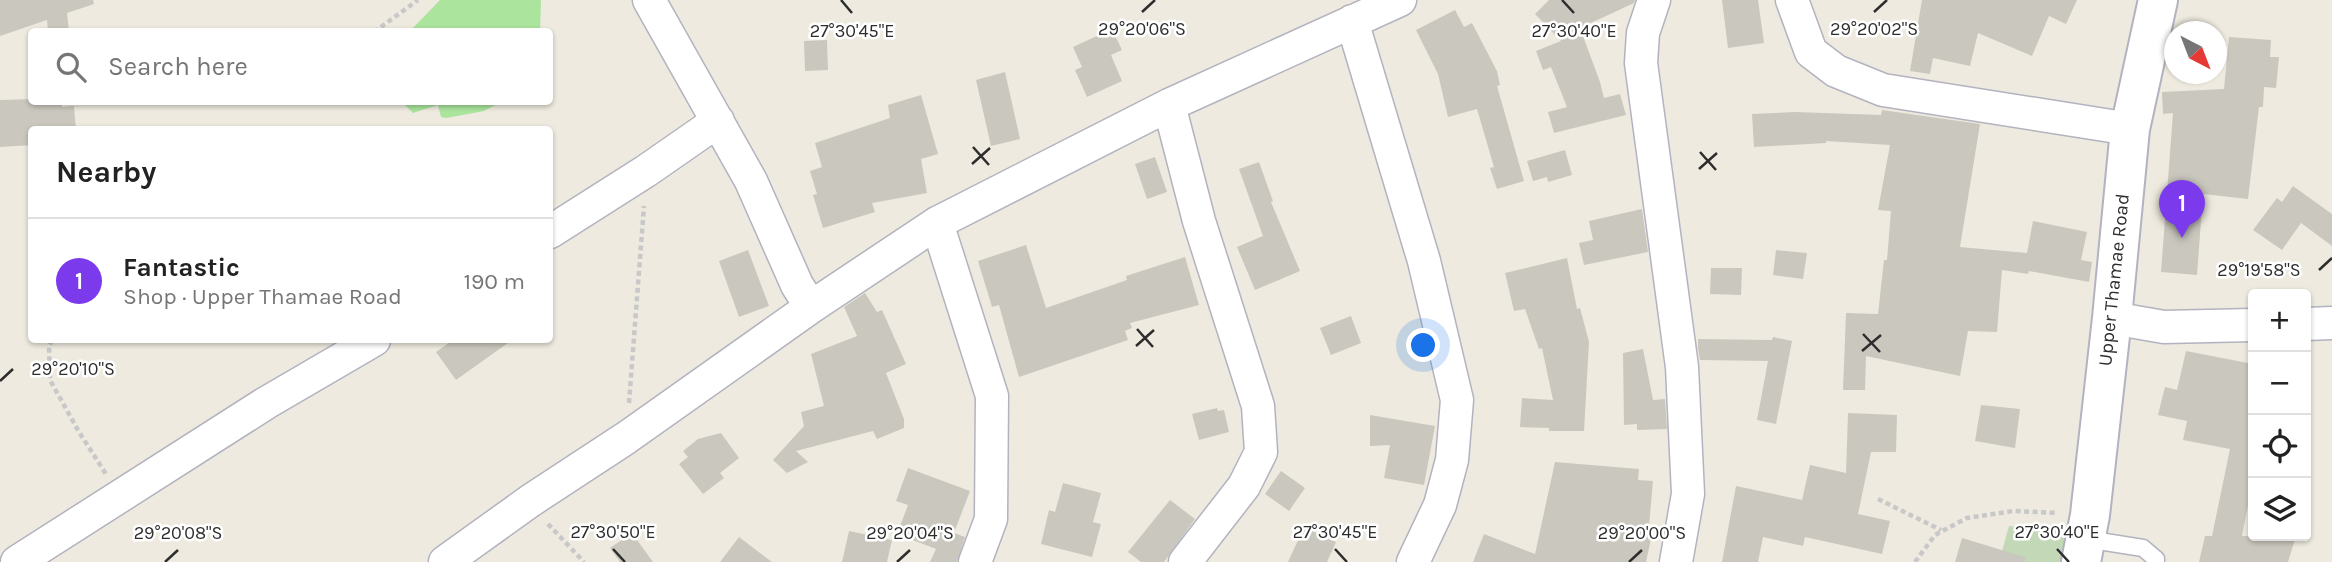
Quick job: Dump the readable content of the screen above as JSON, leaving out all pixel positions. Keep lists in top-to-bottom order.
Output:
{
  "streets": {
    "street": ["Upper Thamae Road"]
  },
  "north": "bottom right",
  "page": {
    "search": "Search here",
    "heading": "Nearby",
    "pins": "1",
    "list": [
      {
        "mark": "1",
        "name": "Fantastic",
        "note": "Shop · Upper Thamae Road",
        "value": "190 m"
      }
    ],
    "map_buttons": ["+", "−"]
  },
  "coordinates": [
    "29°20'06\"S",
    "29°20'02\"S",
    "27°30'45\"E",
    "27°30'40\"E",
    "29°19'58\"S",
    "29°20'10\"S",
    "27°30'50\"E",
    "29°20'08\"S",
    "29°20'04\"S",
    "29°20'00\"S"
  ]
}
